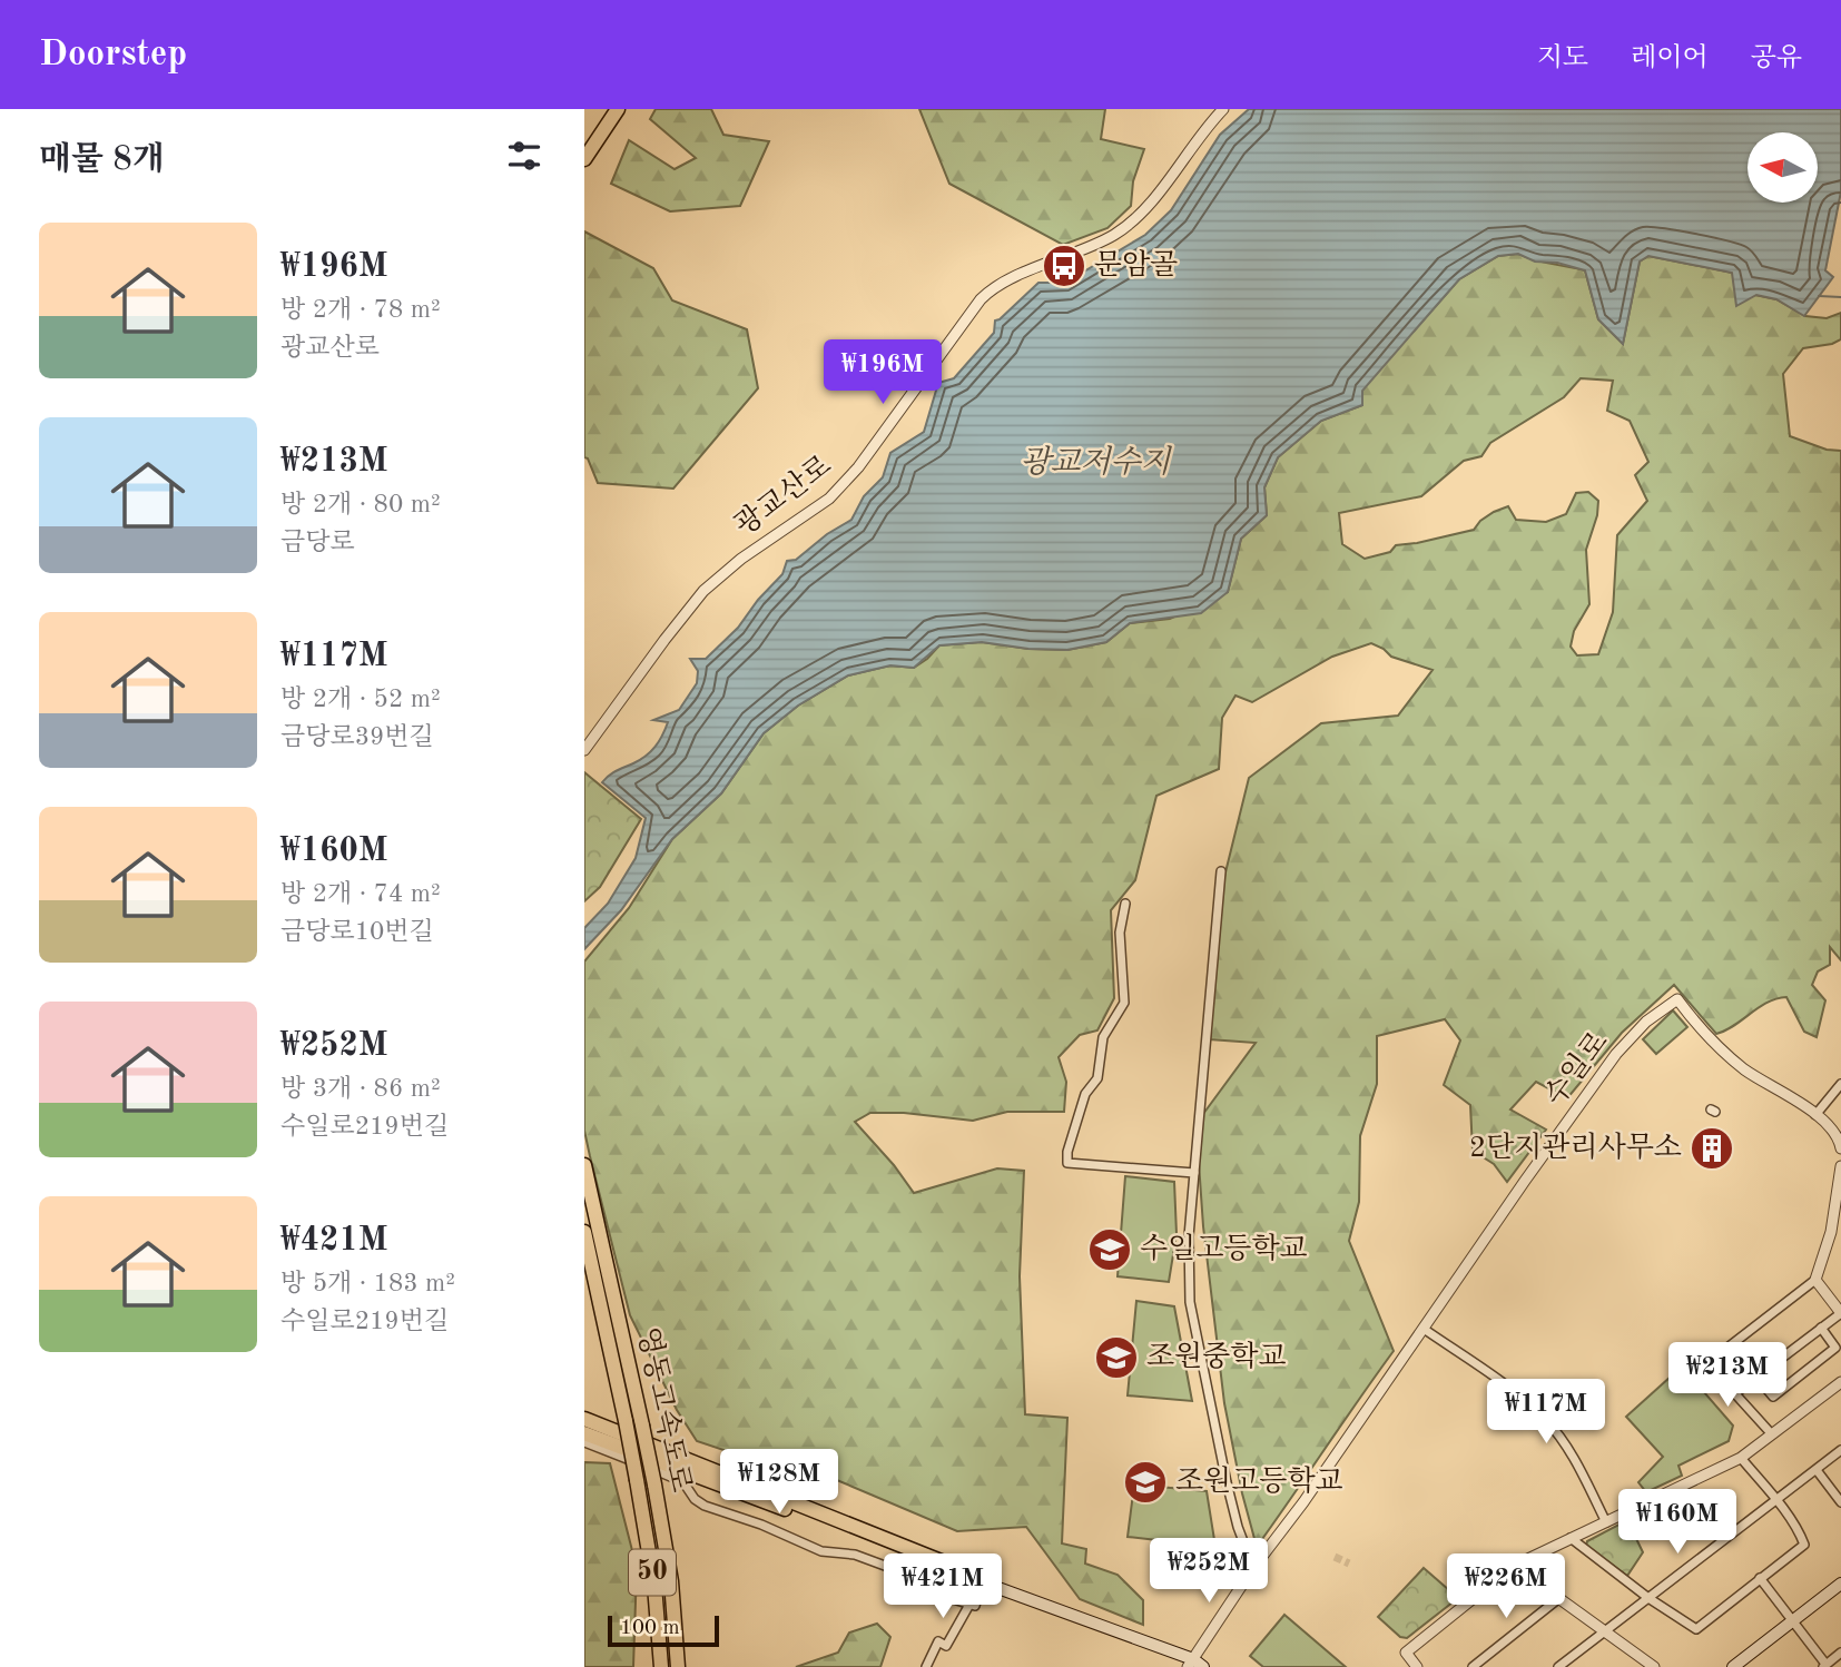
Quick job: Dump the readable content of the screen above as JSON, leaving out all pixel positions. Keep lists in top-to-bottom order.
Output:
{
  "streets": {
    "highway": ["영동고속도로", "50"],
    "street": ["광교산로", "수일로"]
  },
  "water": ["광교저수지"],
  "places": {
    "bus stop": ["문암골"],
    "building": ["2단지관리사무소"],
    "school or university": ["수일고등학교", "조원중학교", "조원고등학교"]
  },
  "scale_bar": "100 m",
  "north": "left",
  "page": {
    "header": "Doorstep",
    "nav": ["지도", "레이어", "공유"],
    "heading": "매물 8개",
    "list": [
      {
        "name": "₩196M",
        "note": "방 2개 · 78 m² · 광교산로"
      },
      {
        "name": "₩213M",
        "note": "방 2개 · 80 m² · 금당로"
      },
      {
        "name": "₩117M",
        "note": "방 2개 · 52 m² · 금당로39번길"
      },
      {
        "name": "₩160M",
        "note": "방 2개 · 74 m² · 금당로10번길"
      },
      {
        "name": "₩252M",
        "note": "방 3개 · 86 m² · 수일로219번길"
      },
      {
        "name": "₩421M",
        "note": "방 5개 · 183 m² · 수일로219번길"
      }
    ],
    "price": [
      "₩196M",
      "₩213M",
      "₩117M",
      "₩128M",
      "₩160M",
      "₩252M",
      "₩421M",
      "₩226M"
    ],
    "scale": "100 m"
  }
}
